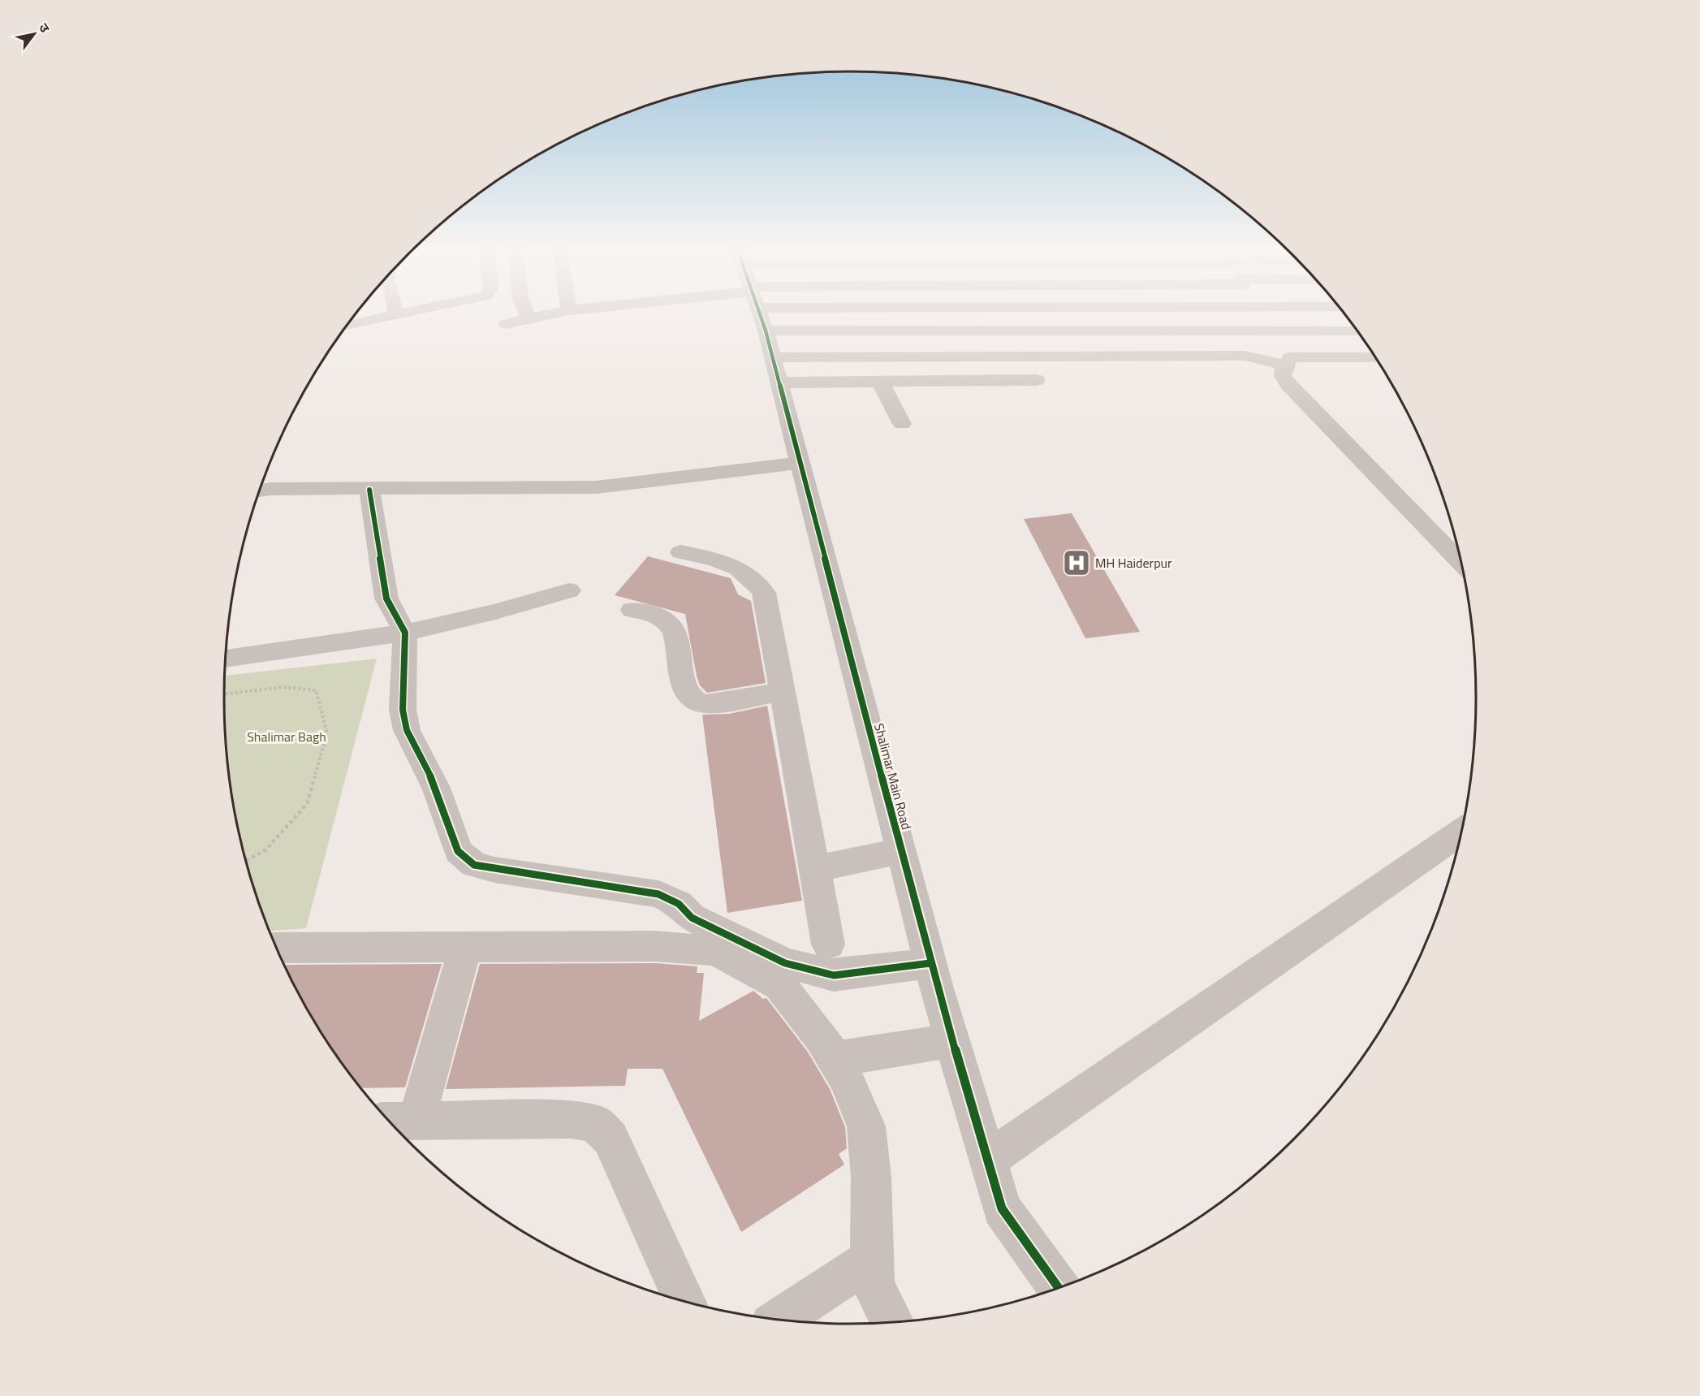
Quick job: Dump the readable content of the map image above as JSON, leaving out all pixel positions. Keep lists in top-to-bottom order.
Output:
{
  "streets": {
    "street": ["Shalimar Main Road"]
  },
  "parks": ["Shalimar Bagh"],
  "places": {
    "hospital": ["MH Haiderpur"]
  },
  "north": "top right"
}
